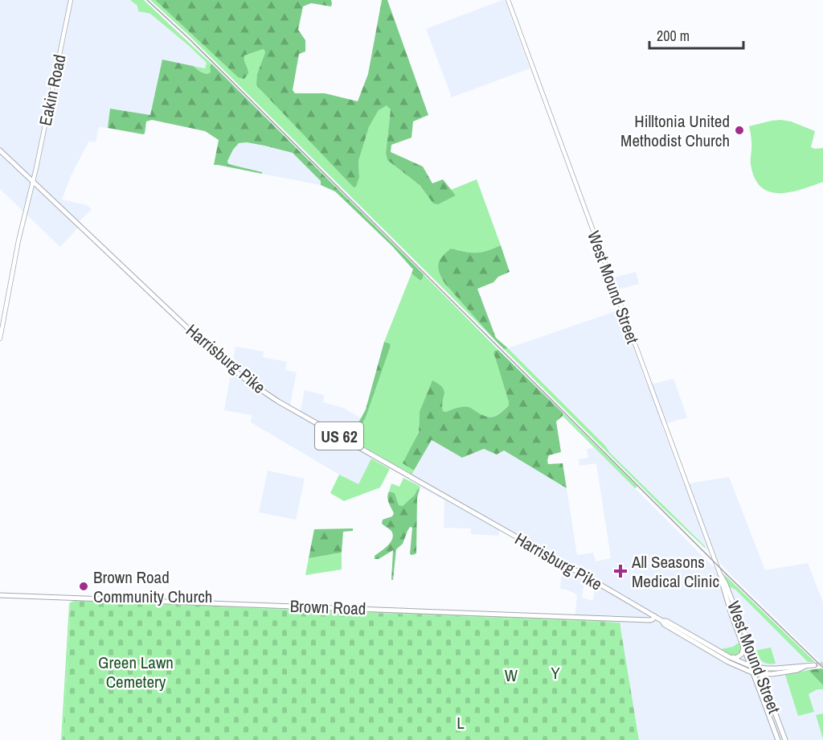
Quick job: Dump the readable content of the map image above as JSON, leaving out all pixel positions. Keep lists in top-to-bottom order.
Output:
{
  "streets": {
    "main road": [
      "West Mound Street",
      "Harrisburg Pike",
      "US 62",
      "Brown Road"
    ],
    "street": ["Eakin Road"]
  },
  "crossings": [
    ["Eakin Road", "Harrisburg Pike"],
    ["West Mound Street", "Harrisburg Pike"],
    ["West Mound Street", "US 62"],
    ["Harrisburg Pike", "US 62"],
    ["Harrisburg Pike", "Brown Road"]
  ],
  "parks": [
    "Green Lawn Cemetery",
    "Y",
    "W",
    "L"
  ],
  "places": {
    "other": ["Hilltonia United Methodist Church", "Brown Road Community Church"],
    "health": ["All Seasons Medical Clinic"]
  },
  "scale_bar": "200 m"
}
